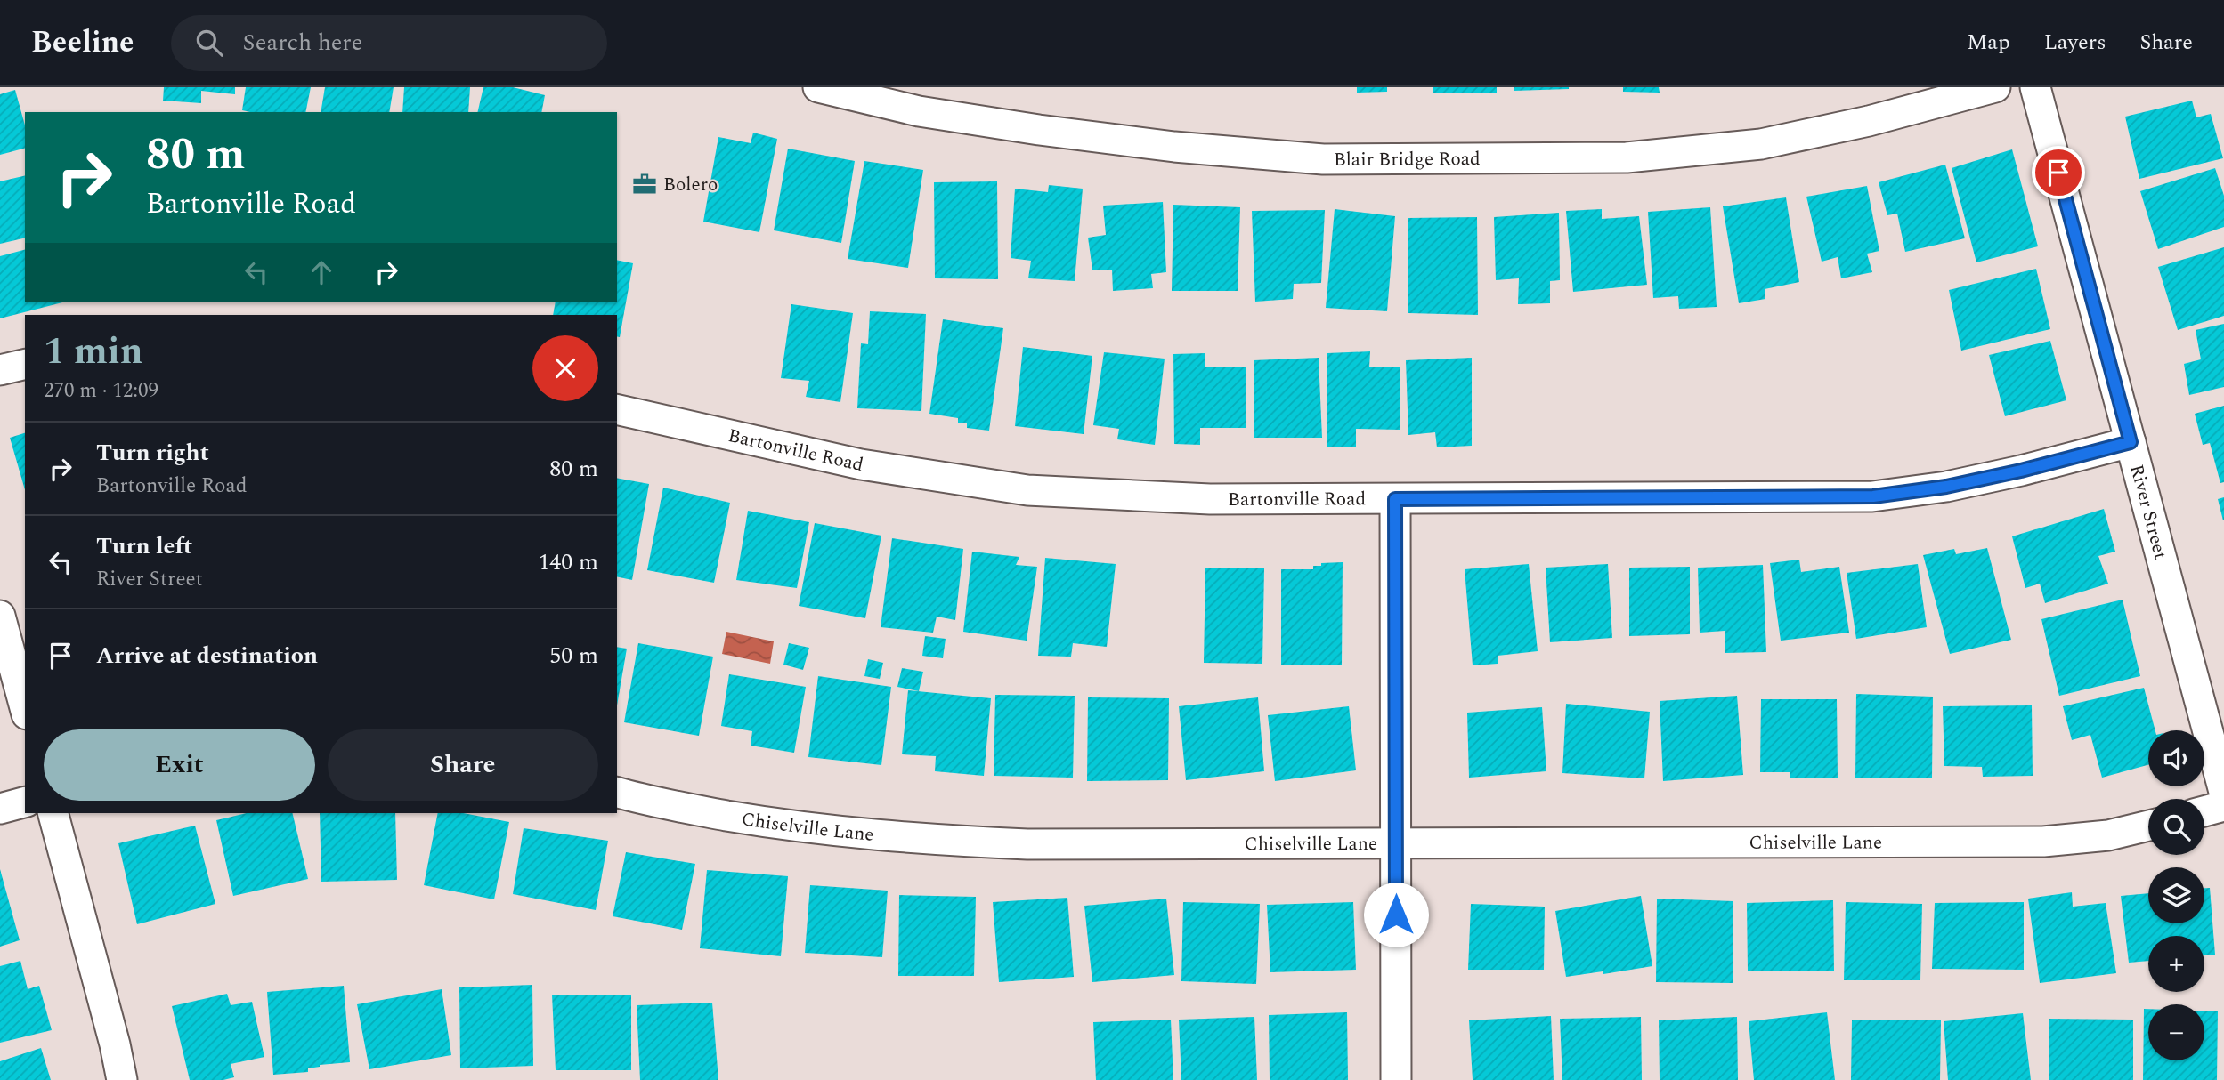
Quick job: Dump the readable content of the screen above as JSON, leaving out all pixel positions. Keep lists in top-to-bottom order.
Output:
{
  "streets": {
    "street": [
      "Blair Bridge Road",
      "Bartonville Road",
      "River Street",
      "Chiselville Lane"
    ]
  },
  "crossings": [
    ["Bartonville Road", "River Street"]
  ],
  "places": {
    "office": ["Bolero"]
  },
  "page": {
    "header": "Beeline",
    "search": "Search here",
    "nav": ["Map", "Layers", "Share"],
    "turn": ["80 m", "Bartonville Road"],
    "heading": ["1 min", "270 m · 12:09"],
    "list": [
      {
        "name": "Turn right",
        "note": "Bartonville Road",
        "value": "80 m"
      },
      {
        "name": "Turn left",
        "note": "River Street",
        "value": "140 m"
      },
      {
        "name": "Arrive at destination",
        "value": "50 m"
      }
    ],
    "buttons": ["Exit", "Share"],
    "map_buttons": ["+", "−"]
  }
}
